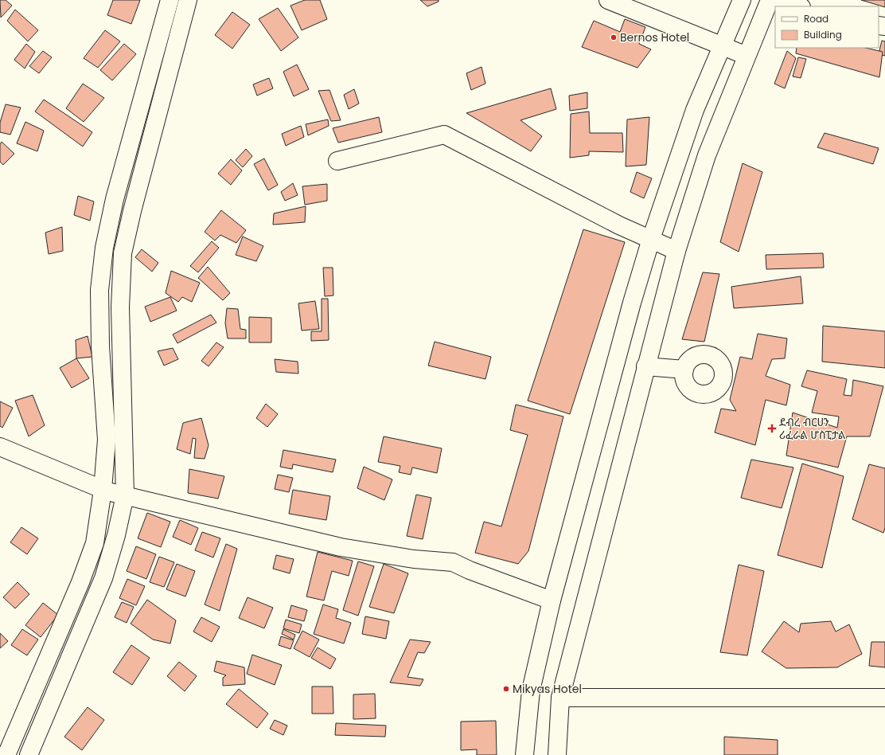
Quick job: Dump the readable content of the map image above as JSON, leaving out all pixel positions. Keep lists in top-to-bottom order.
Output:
{
  "places": {
    "other": ["Bernos Hotel", "Mikyas Hotel"],
    "health": ["ደብረ ብርሀን ሪፈራል ሆስፒታል"]
  },
  "legend": ["Road", "Building"]
}
